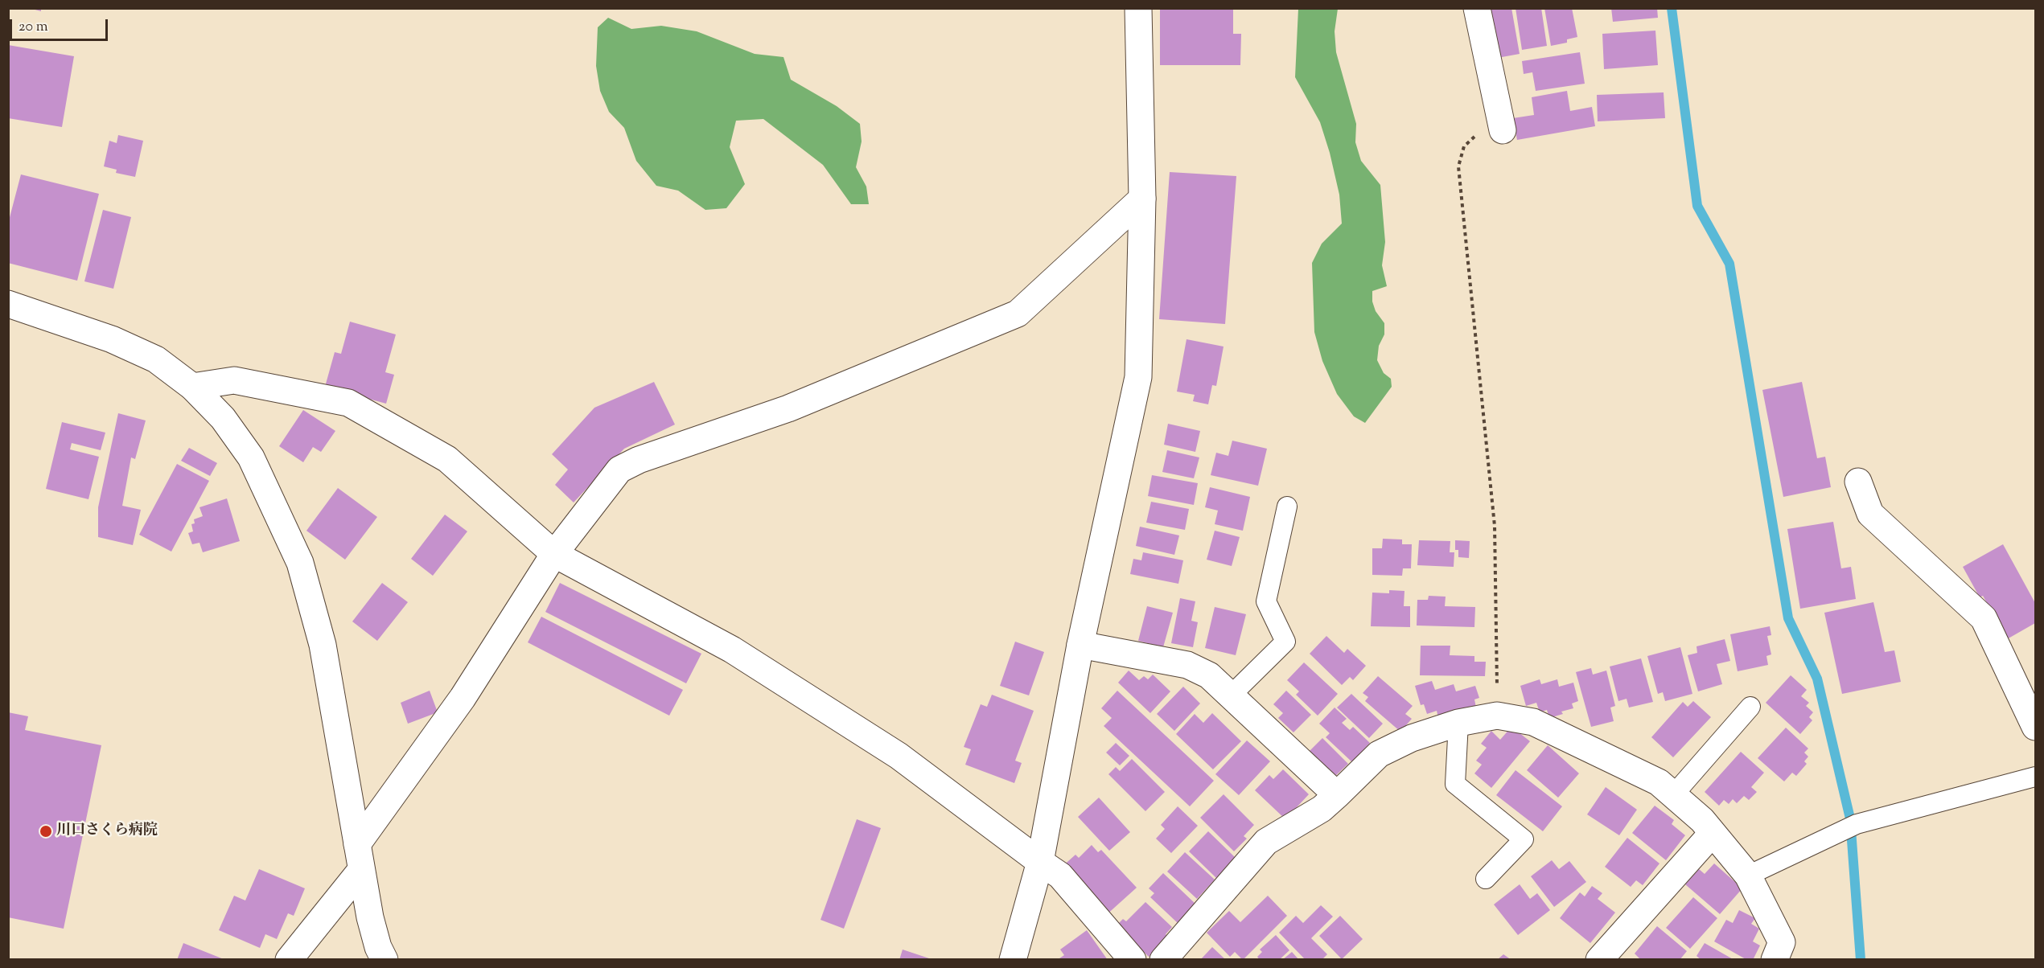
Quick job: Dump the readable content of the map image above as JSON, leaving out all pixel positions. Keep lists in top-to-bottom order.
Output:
{
  "places": ["川口さくら病院"],
  "scale_bar": "20 m"
}
